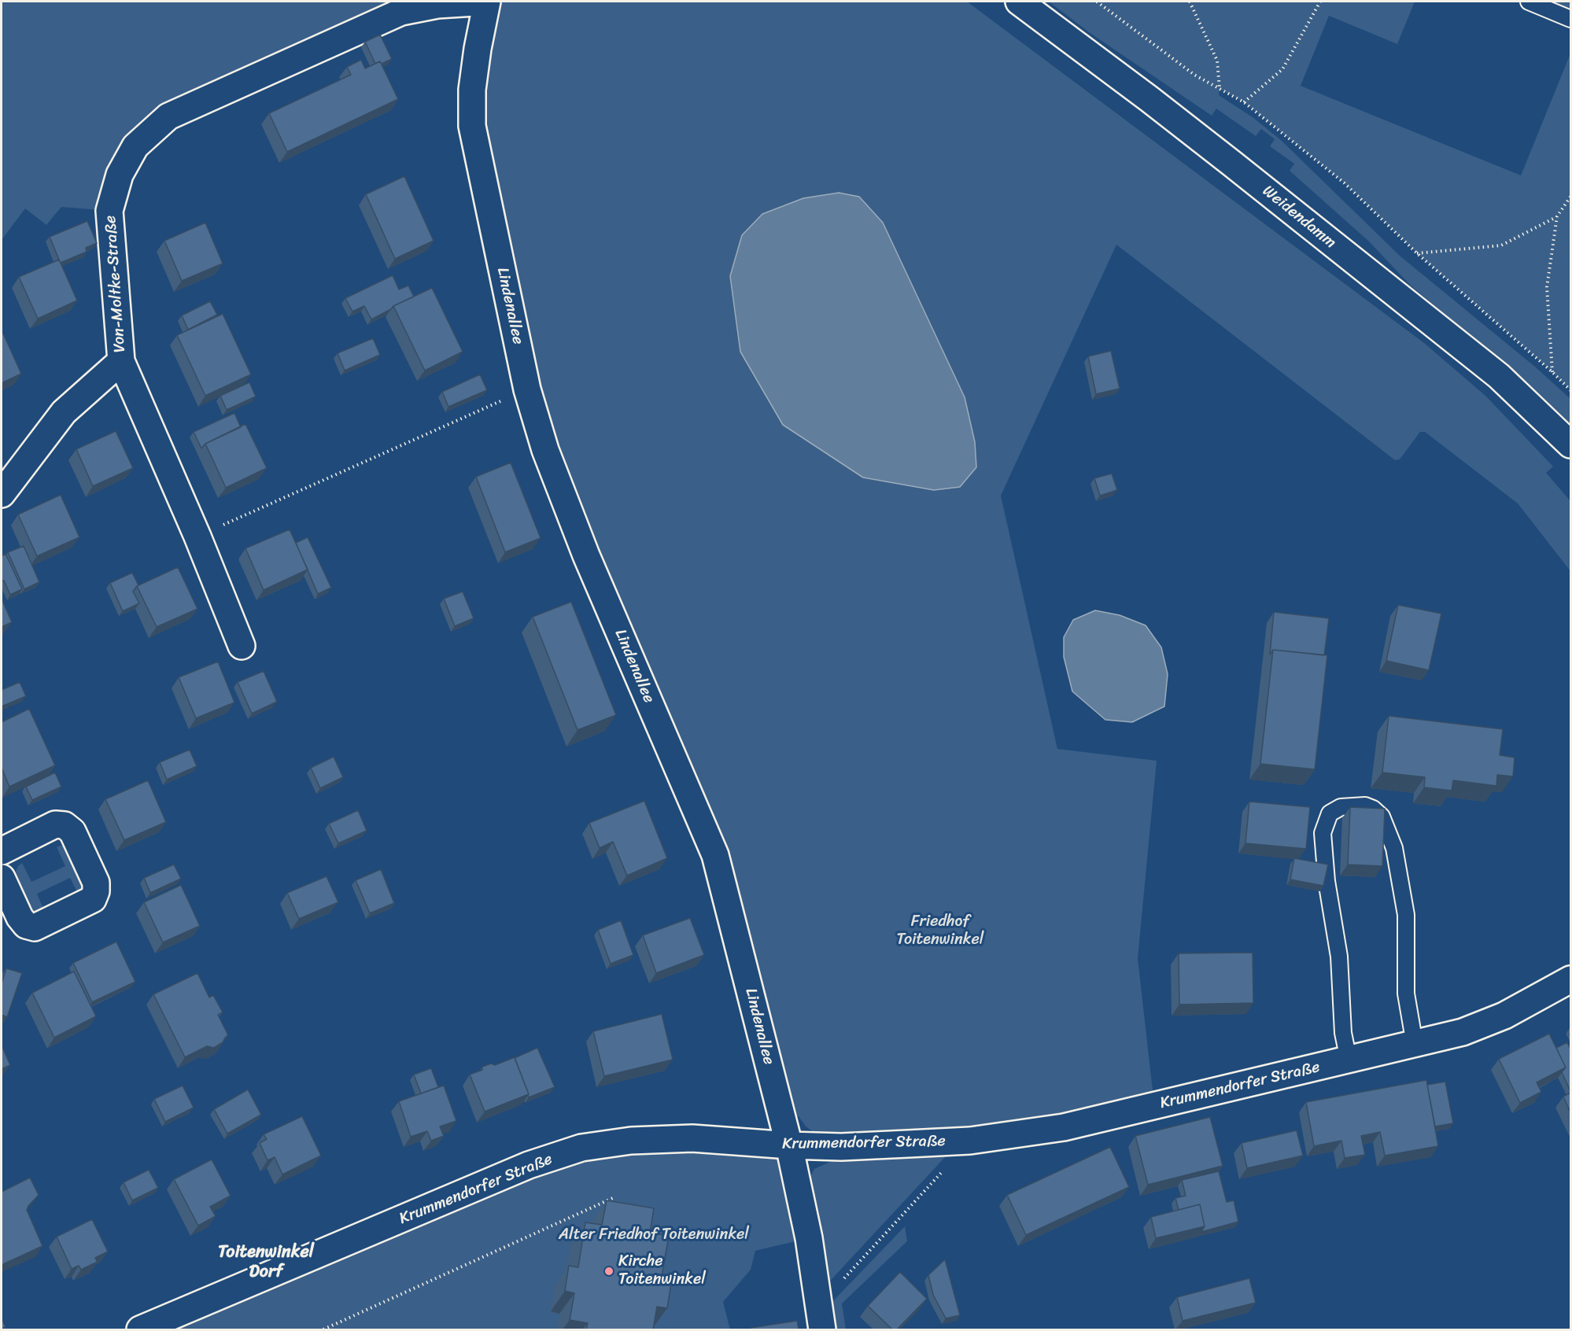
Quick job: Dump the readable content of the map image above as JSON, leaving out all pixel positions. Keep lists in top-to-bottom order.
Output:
{
  "streets": {
    "street": [
      "Weidendamm",
      "Von-Moltke-Straße",
      "Lindenallee",
      "Krummendorfer Straße"
    ]
  },
  "crossings": [
    ["Von-Moltke-Straße", "Lindenallee"],
    ["Lindenallee", "Krummendorfer Straße"]
  ],
  "districts": ["Toitenwinkel Dorf"],
  "parks": ["Friedhof Toitenwinkel", "Alter Friedhof Toitenwinkel"],
  "places": ["Kirche Toitenwinkel"]
}
